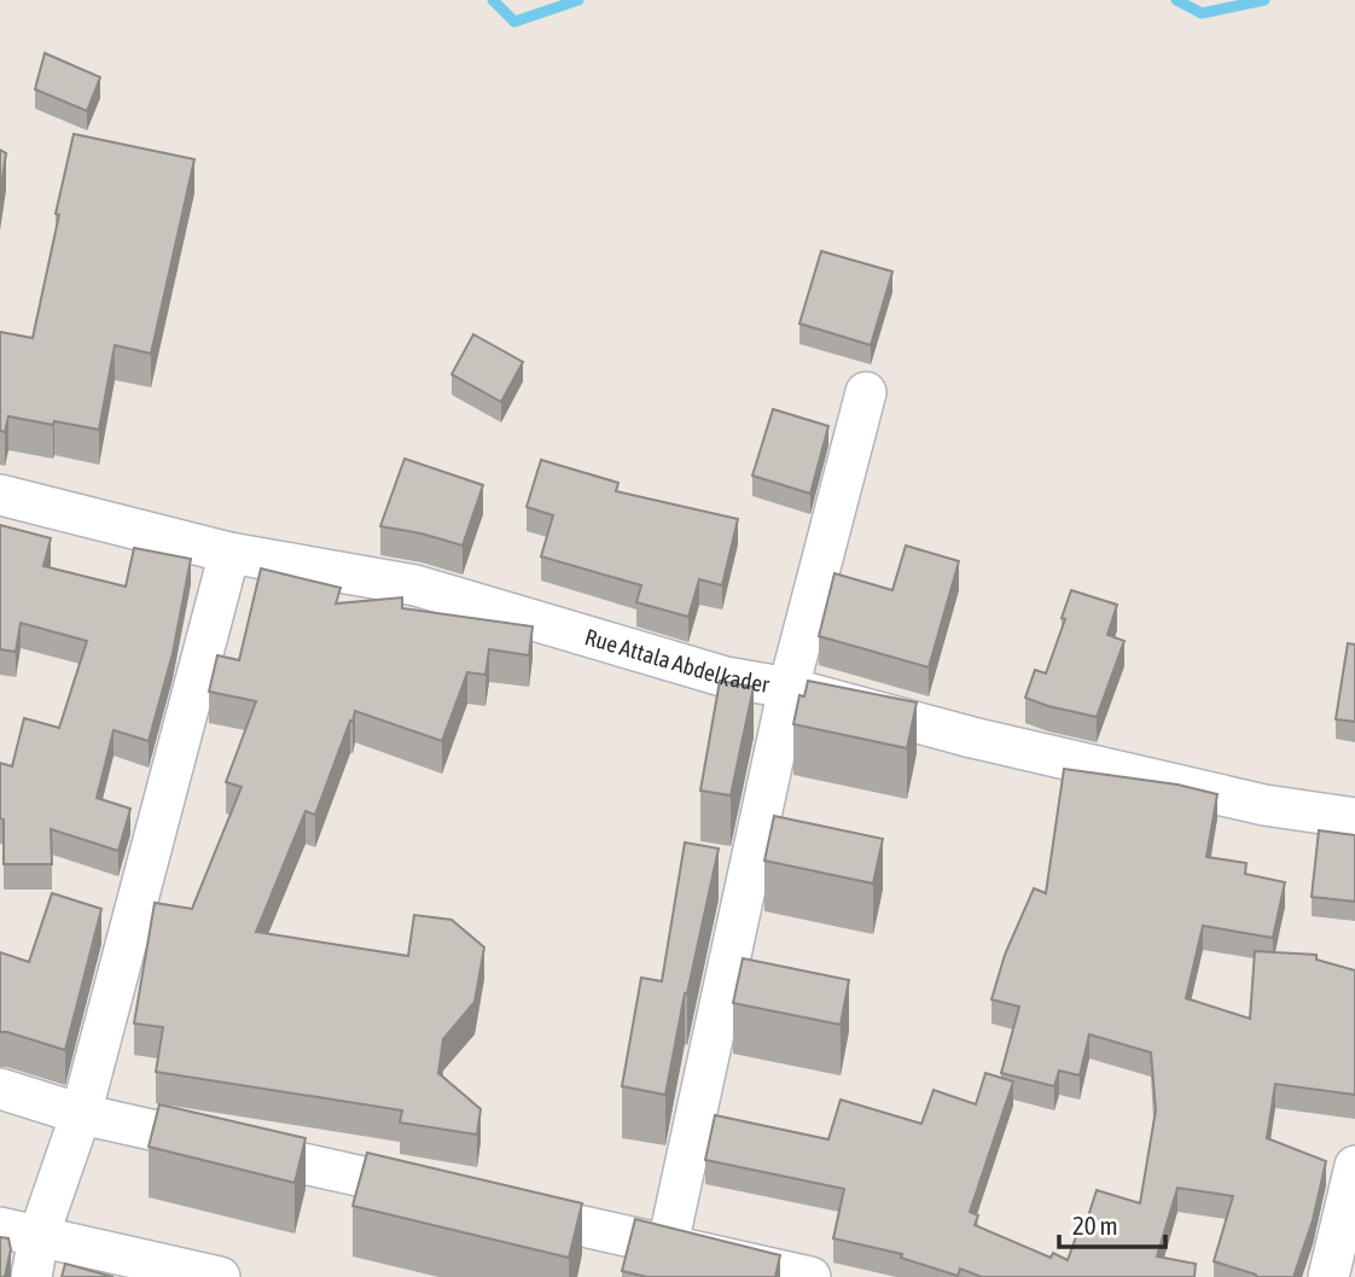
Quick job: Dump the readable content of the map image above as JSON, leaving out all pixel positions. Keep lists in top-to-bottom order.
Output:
{
  "streets": {
    "street": ["Rue Attala Abdelkader"]
  },
  "scale_bar": "20 m"
}
